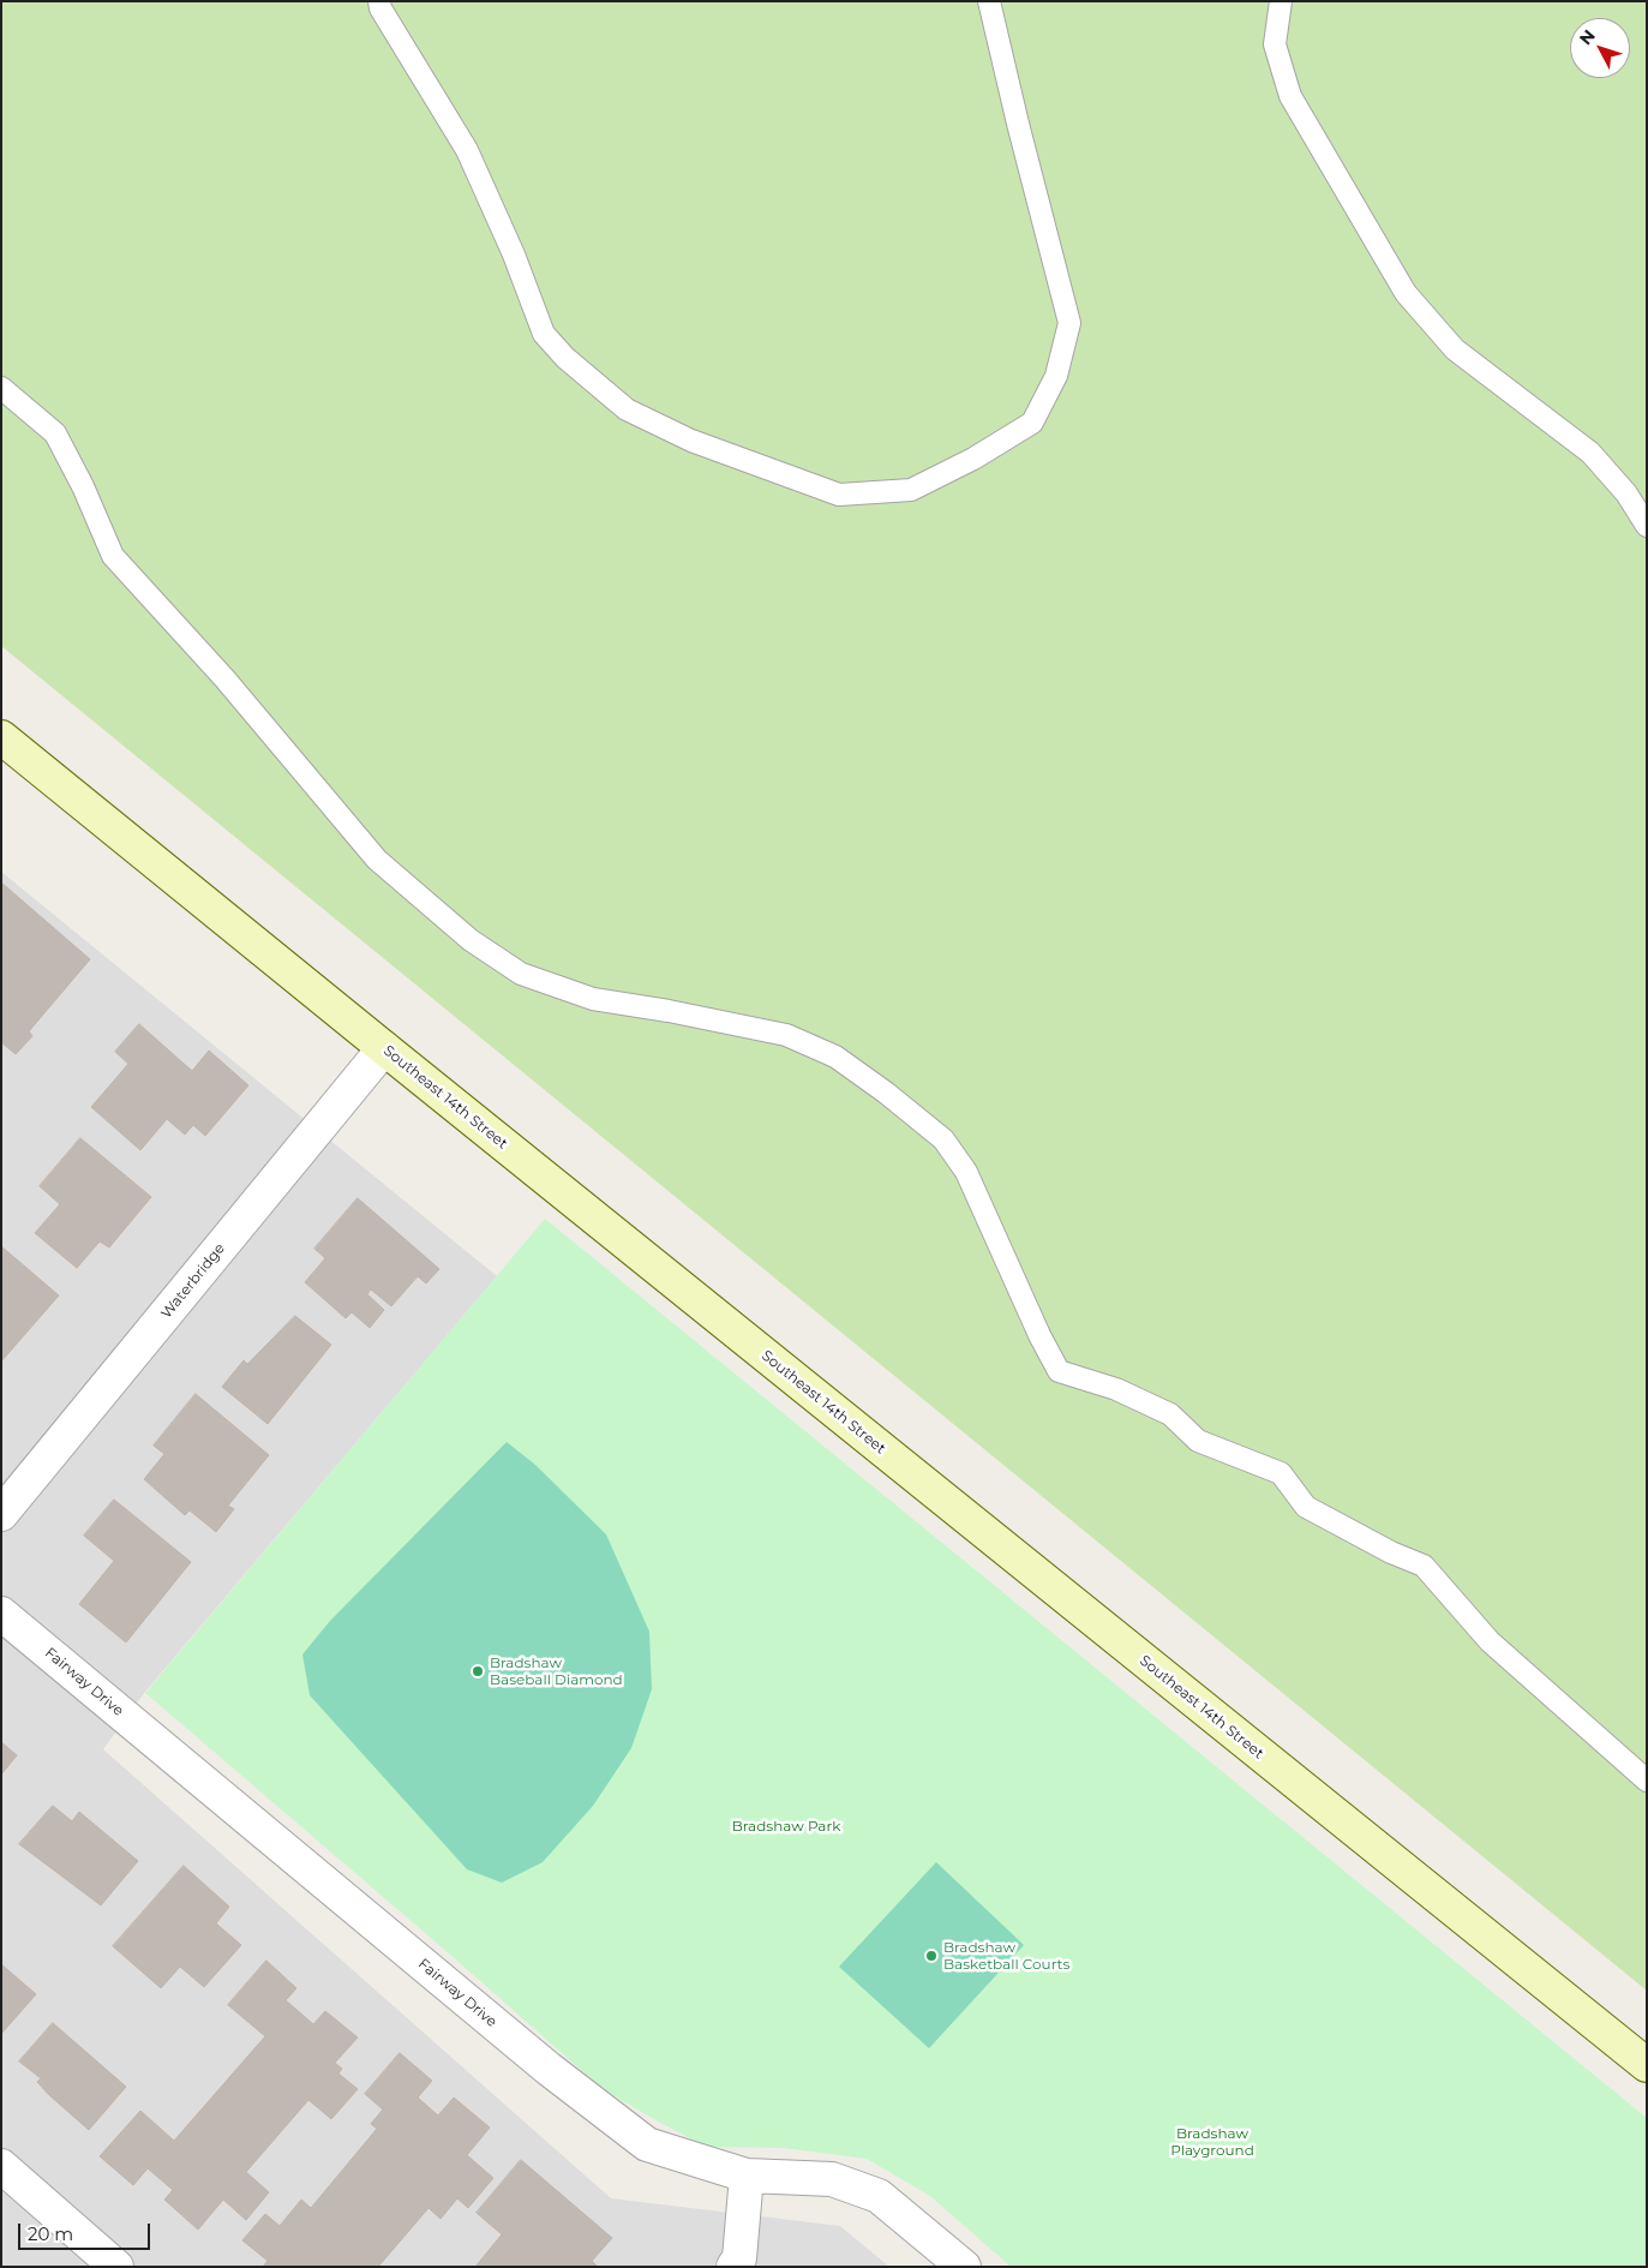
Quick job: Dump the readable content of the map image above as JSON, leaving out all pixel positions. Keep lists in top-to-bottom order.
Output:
{
  "streets": {
    "street": ["Southeast 14th Street", "Waterbridge", "Fairway Drive"]
  },
  "crossings": [
    ["Southeast 14th Street", "Waterbridge"]
  ],
  "parks": ["Bradshaw Park", "Bradshaw Playground"],
  "places": ["Bradshaw Baseball Diamond", "Bradshaw Basketball Courts"],
  "scale_bar": "20 m",
  "north": "top left"
}
